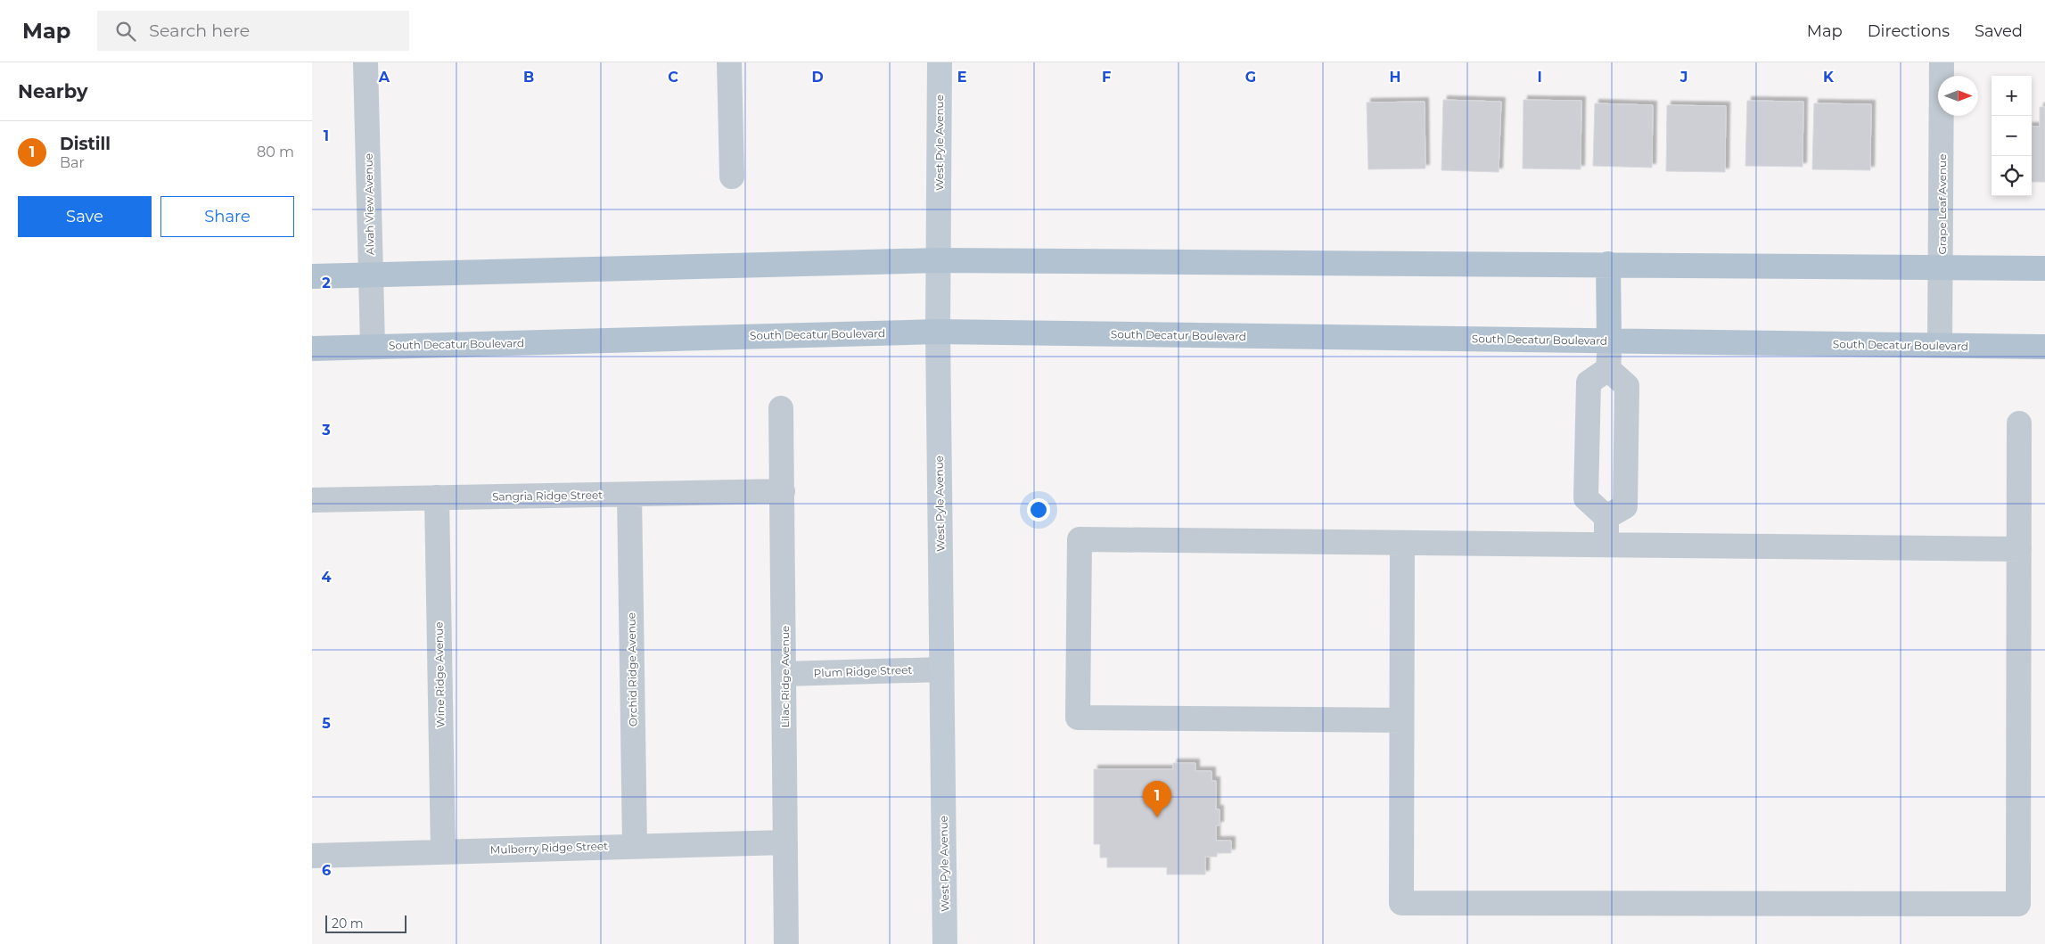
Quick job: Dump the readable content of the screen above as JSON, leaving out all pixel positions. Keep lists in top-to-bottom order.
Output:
{
  "streets": {
    "main road": ["South Decatur Boulevard"],
    "street": [
      "West Pyle Avenue",
      "Alvah View Avenue",
      "Grape Leaf Avenue",
      "Sangria Ridge Street",
      "Orchid Ridge Avenue",
      "Plum Ridge Street",
      "Wine Ridge Avenue",
      "Lilac Ridge Avenue",
      "Mulberry Ridge Street"
    ]
  },
  "crossings": [
    ["West Pyle Avenue", "South Decatur Boulevard"],
    ["West Pyle Avenue", "Plum Ridge Street"],
    ["Alvah View Avenue", "South Decatur Boulevard"],
    ["Grape Leaf Avenue", "South Decatur Boulevard"],
    ["Sangria Ridge Street", "Orchid Ridge Avenue"],
    ["Sangria Ridge Street", "Wine Ridge Avenue"],
    ["Sangria Ridge Street", "Lilac Ridge Avenue"],
    ["Orchid Ridge Avenue", "Mulberry Ridge Street"],
    ["Plum Ridge Street", "Lilac Ridge Avenue"],
    ["Wine Ridge Avenue", "Mulberry Ridge Street"],
    ["Lilac Ridge Avenue", "Mulberry Ridge Street"]
  ],
  "scale_bar": "20 m",
  "north": "right",
  "page": {
    "header": "Map",
    "search": "Search here",
    "nav": ["Map", "Directions", "Saved"],
    "heading": "Nearby",
    "map_buttons": ["+", "−"],
    "list": [
      {
        "mark": "1",
        "name": "Distill",
        "note": "Bar",
        "value": "80 m"
      }
    ],
    "buttons": ["Save", "Share"],
    "pins": "1",
    "scale": "20 m"
  },
  "grid": {
    "columns": [
      "A",
      "B",
      "C",
      "D",
      "E",
      "F",
      "G",
      "H",
      "I",
      "J",
      "K"
    ],
    "rows": [
      "1",
      "2",
      "3",
      "4",
      "5",
      "6"
    ]
  }
}
